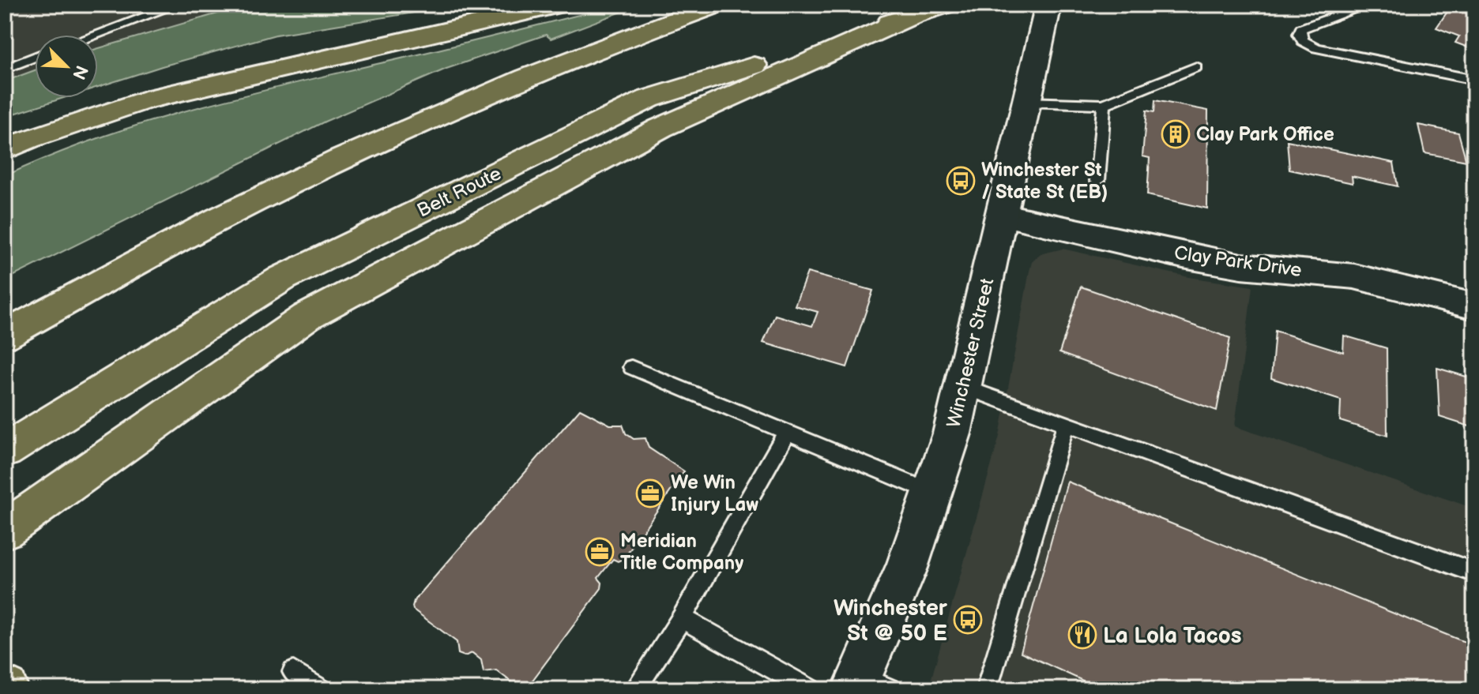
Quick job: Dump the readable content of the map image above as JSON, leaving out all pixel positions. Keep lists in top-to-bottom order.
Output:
{
  "streets": {
    "highway": ["Belt Route"],
    "main road": ["Winchester Street"],
    "street": ["Clay Park Drive"]
  },
  "crossings": [
    ["Clay Park Drive", "Winchester Street"]
  ],
  "places": {
    "building": ["Clay Park Office"],
    "bus stop": ["Winchester St / State St (EB)", "Winchester St @ 50 E"],
    "office": ["We Win Injury Law", "Meridian Title Company"],
    "restaurant": ["La Lola Tacos"]
  },
  "north": "bottom right"
}
